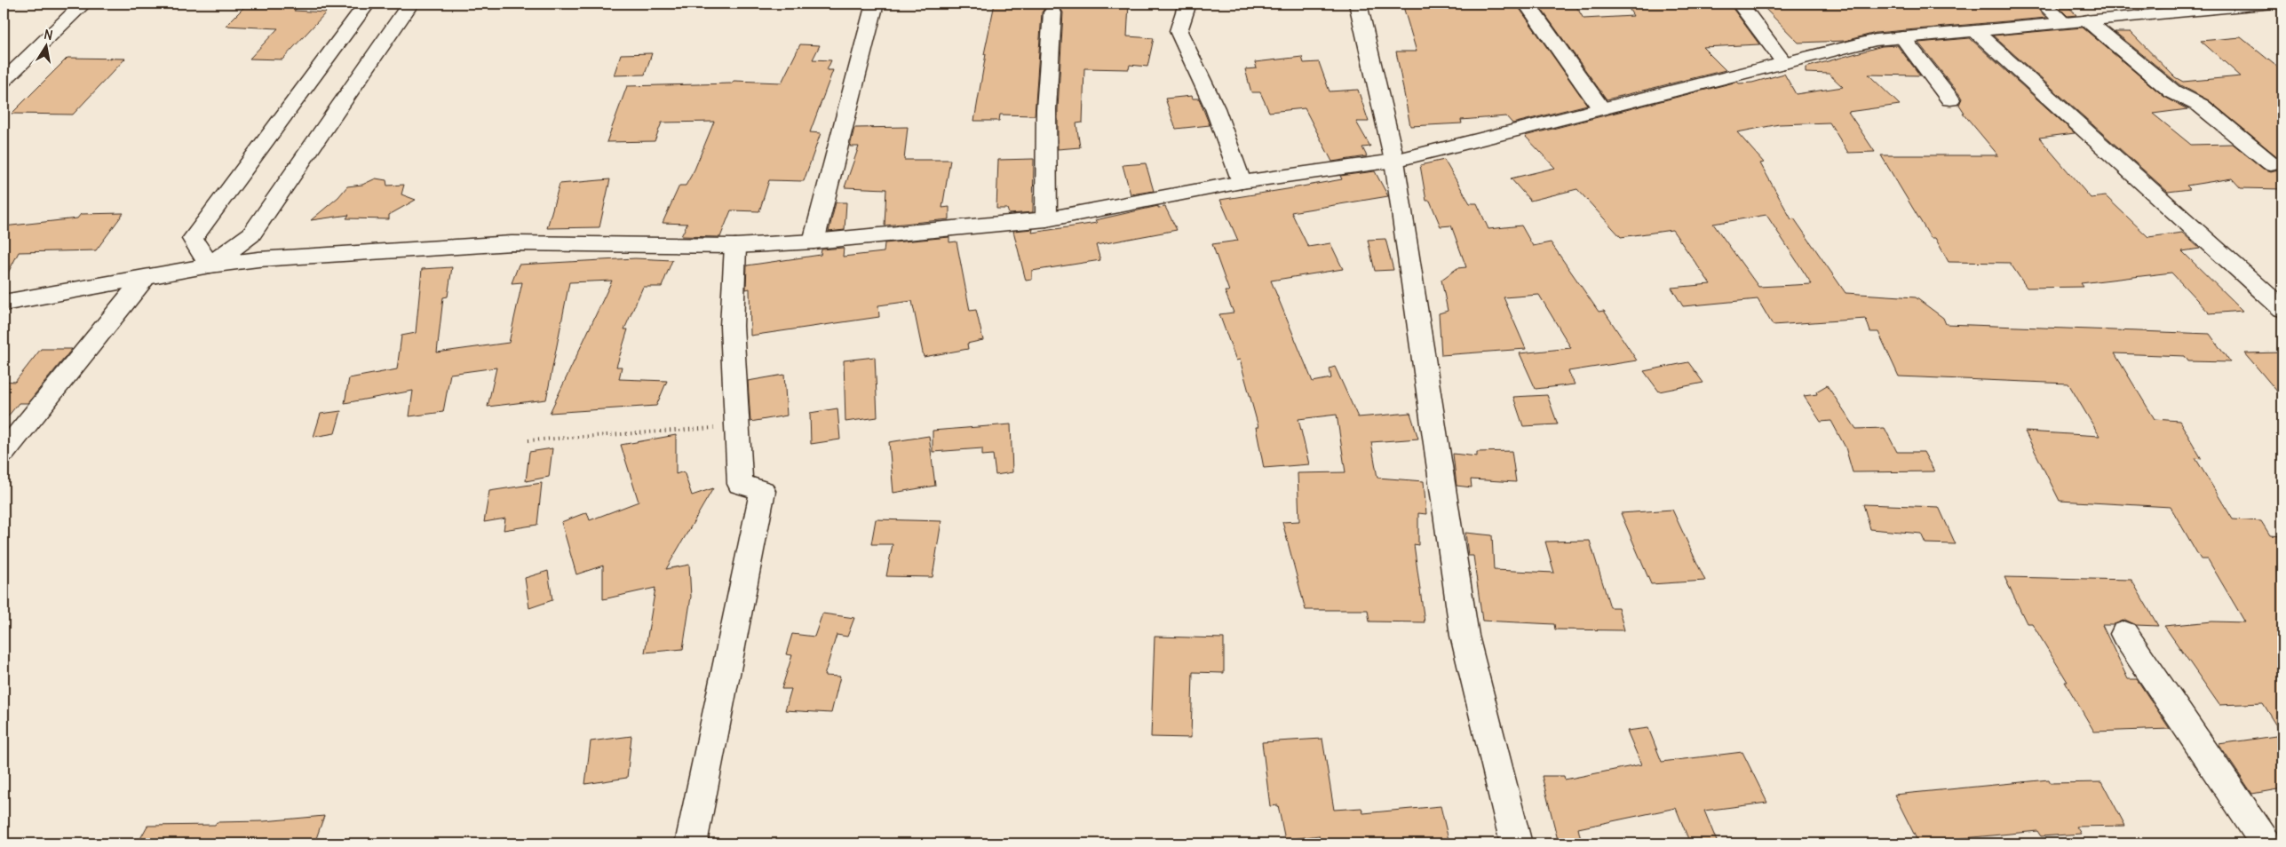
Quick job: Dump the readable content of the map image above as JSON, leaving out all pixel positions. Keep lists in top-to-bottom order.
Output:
{
  "north": "top"
}
